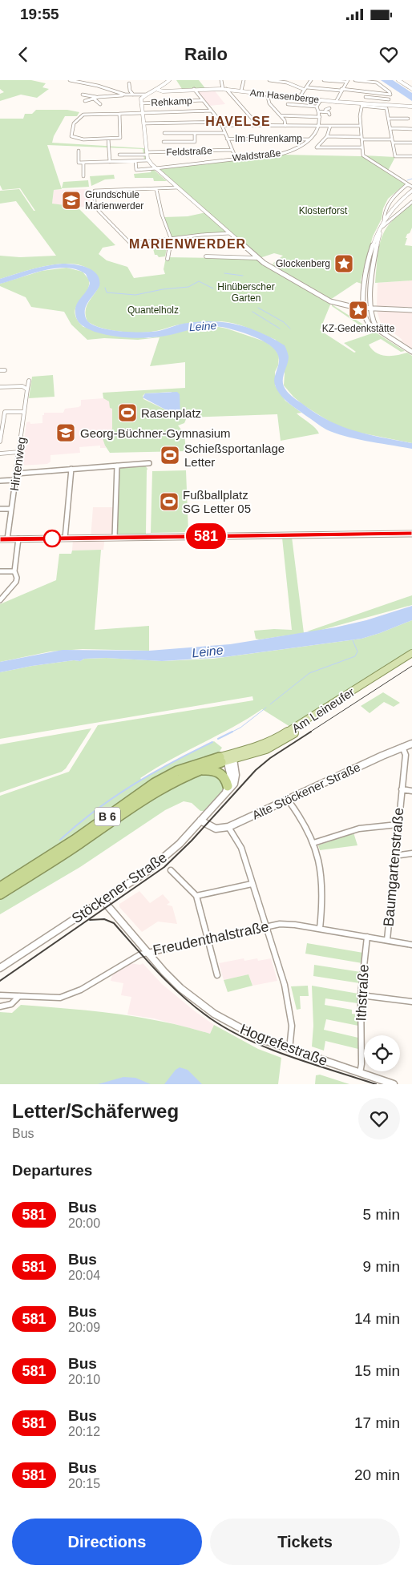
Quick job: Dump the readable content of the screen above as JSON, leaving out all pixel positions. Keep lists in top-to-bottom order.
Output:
{
  "streets": {
    "highway": ["B 6"],
    "main road": ["Am Leineufer"],
    "street": [
      "Am Hasenberge",
      "Rehkamp",
      "Im Fuhrenkamp",
      "Feldstraße",
      "Waldstraße",
      "Hirtenweg",
      "Alte Stöckener Straße",
      "Baumgartenstraße",
      "Stöckener Straße",
      "Freudenthalstraße",
      "Ithstraße",
      "Hogrefestraße"
    ]
  },
  "crossings": [
    ["Im Fuhrenkamp", "Waldstraße"],
    ["Am Leineufer", "B 6"],
    ["Am Leineufer", "Stöckener Straße"],
    ["Alte Stöckener Straße", "Baumgartenstraße"],
    ["Alte Stöckener Straße", "Stöckener Straße"],
    ["B 6", "Stöckener Straße"],
    ["Baumgartenstraße", "Freudenthalstraße"],
    ["Stöckener Straße", "Hogrefestraße"],
    ["Freudenthalstraße", "Ithstraße"],
    ["Freudenthalstraße", "Hogrefestraße"],
    ["Ithstraße", "Hogrefestraße"]
  ],
  "districts": ["HAVELSE", "MARIENWERDER"],
  "water": ["Leine"],
  "parks": ["Klosterforst", "Hinüberscher Garten", "Quantelholz"],
  "places": {
    "school or university": ["Grundschule Marienwerder", "Georg-Büchner-Gymnasium"],
    "place": ["Glockenberg", "KZ-Gedenkstätte"],
    "sports": ["Rasenplatz", "Schießsportanlage Letter", "Fußballplatz SG Letter 05"]
  },
  "lines": ["bus line 581"],
  "page": {
    "status": "19:55",
    "header": "Railo",
    "on_map": "581",
    "heading": [
      ["Letter/Schäferweg", "Bus"],
      "Departures"
    ],
    "list": [
      {
        "mark": "581",
        "name": "Bus",
        "note": "20:00",
        "value": "5 min"
      },
      {
        "mark": "581",
        "name": "Bus",
        "note": "20:04",
        "value": "9 min"
      },
      {
        "mark": "581",
        "name": "Bus",
        "note": "20:09",
        "value": "14 min"
      },
      {
        "mark": "581",
        "name": "Bus",
        "note": "20:10",
        "value": "15 min"
      },
      {
        "mark": "581",
        "name": "Bus",
        "note": "20:12",
        "value": "17 min"
      },
      {
        "mark": "581",
        "name": "Bus",
        "note": "20:15",
        "value": "20 min"
      }
    ],
    "buttons": ["Directions", "Tickets"]
  }
}
